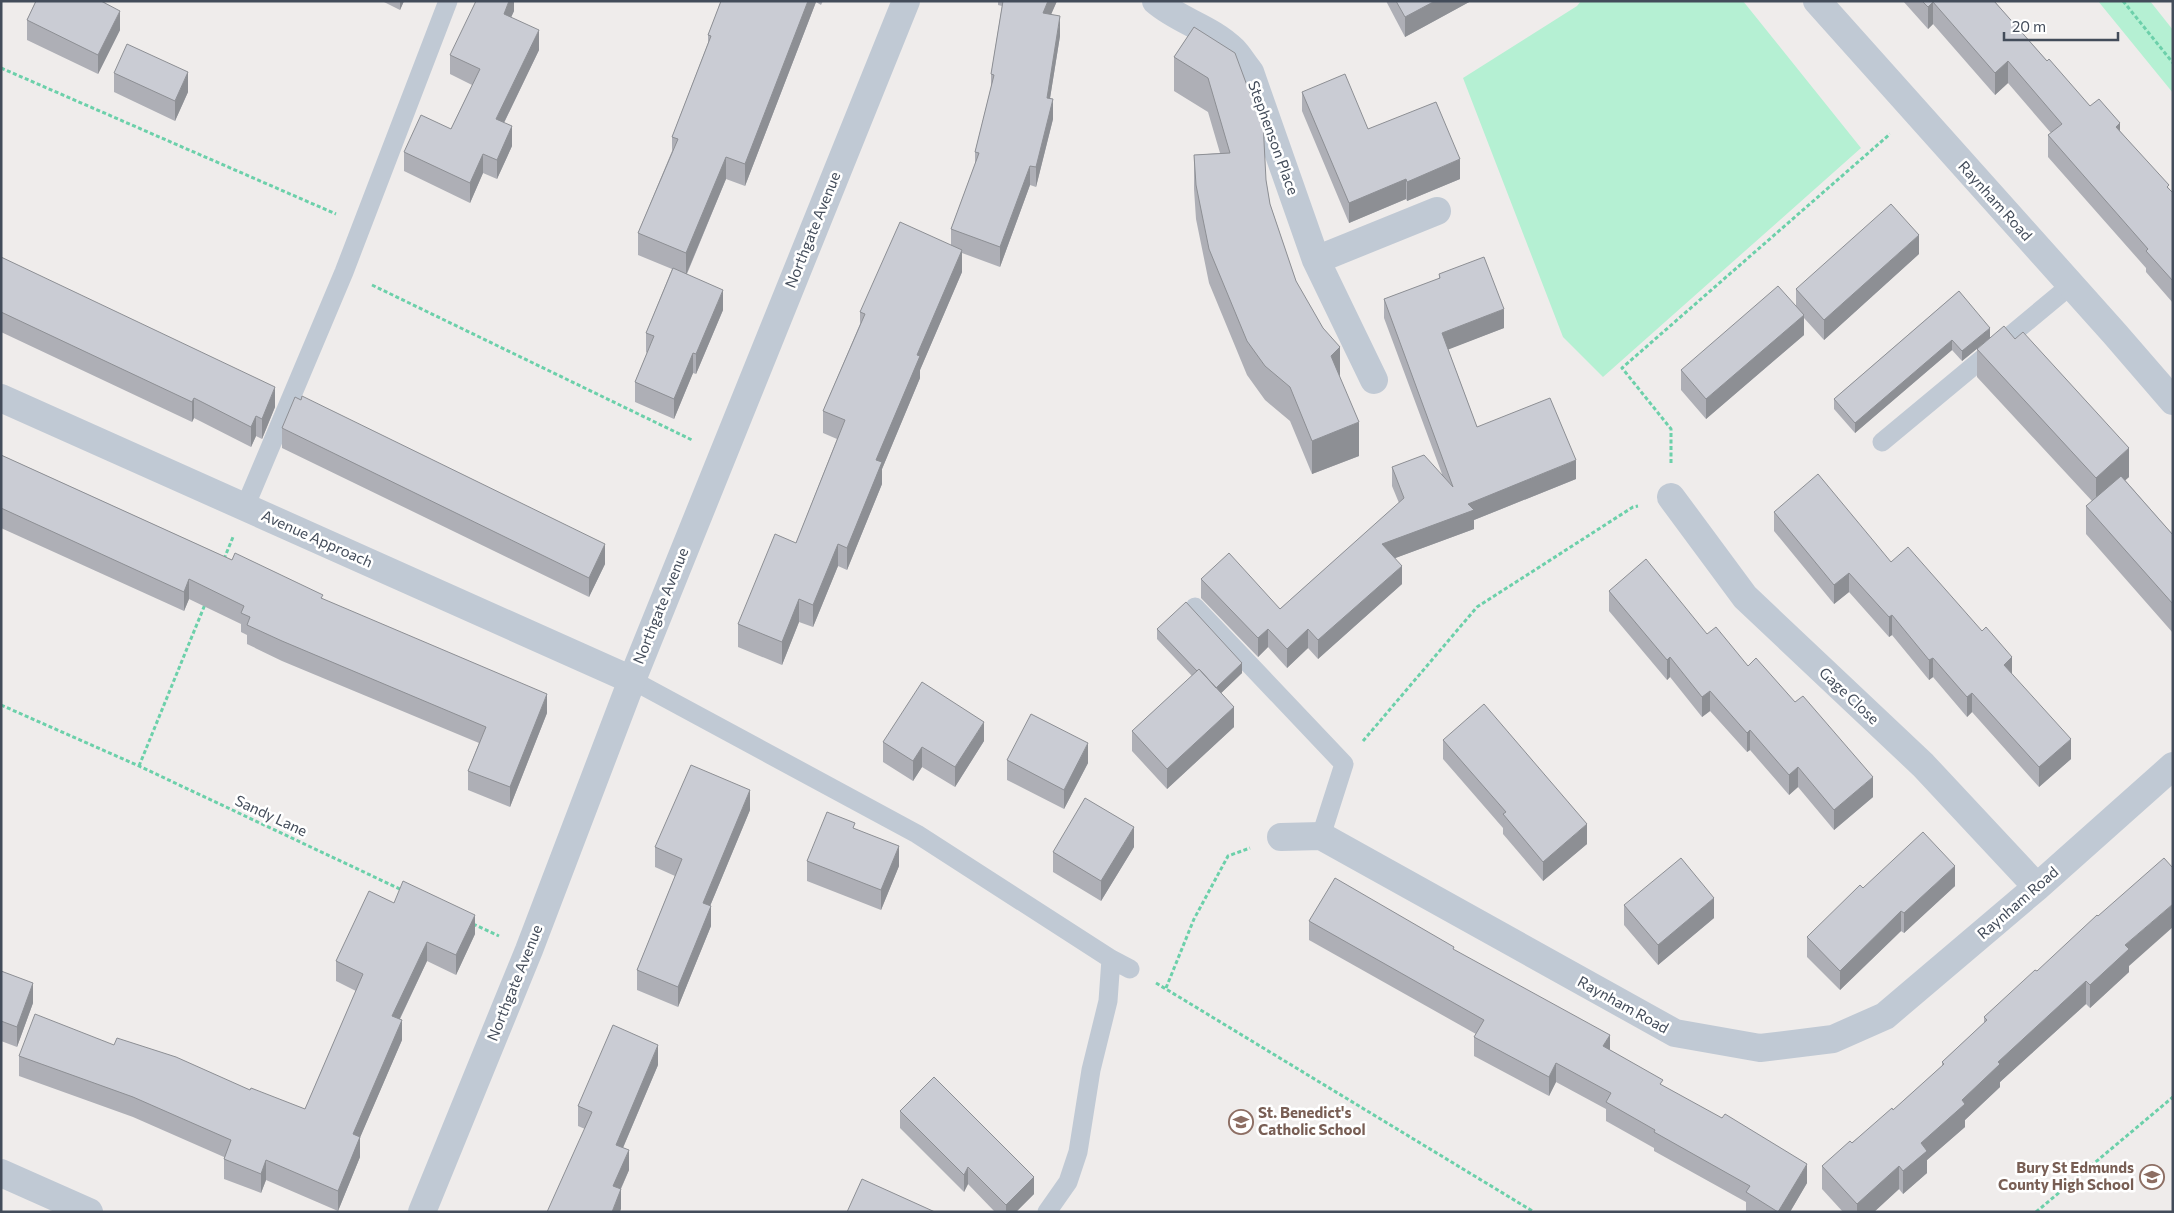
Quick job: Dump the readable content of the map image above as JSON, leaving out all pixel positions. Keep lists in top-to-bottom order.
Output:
{
  "streets": {
    "street": [
      "Stephenson Place",
      "Raynham Road",
      "Northgate Avenue",
      "Avenue Approach",
      "Gage Close"
    ],
    "path": ["Sandy Lane"]
  },
  "crossings": [
    ["Raynham Road", "Gage Close"],
    ["Northgate Avenue", "Avenue Approach"]
  ],
  "places": {
    "school or university": ["St. Benedict's Catholic School", "Bury St Edmunds County High School"]
  },
  "scale_bar": "20 m"
}
